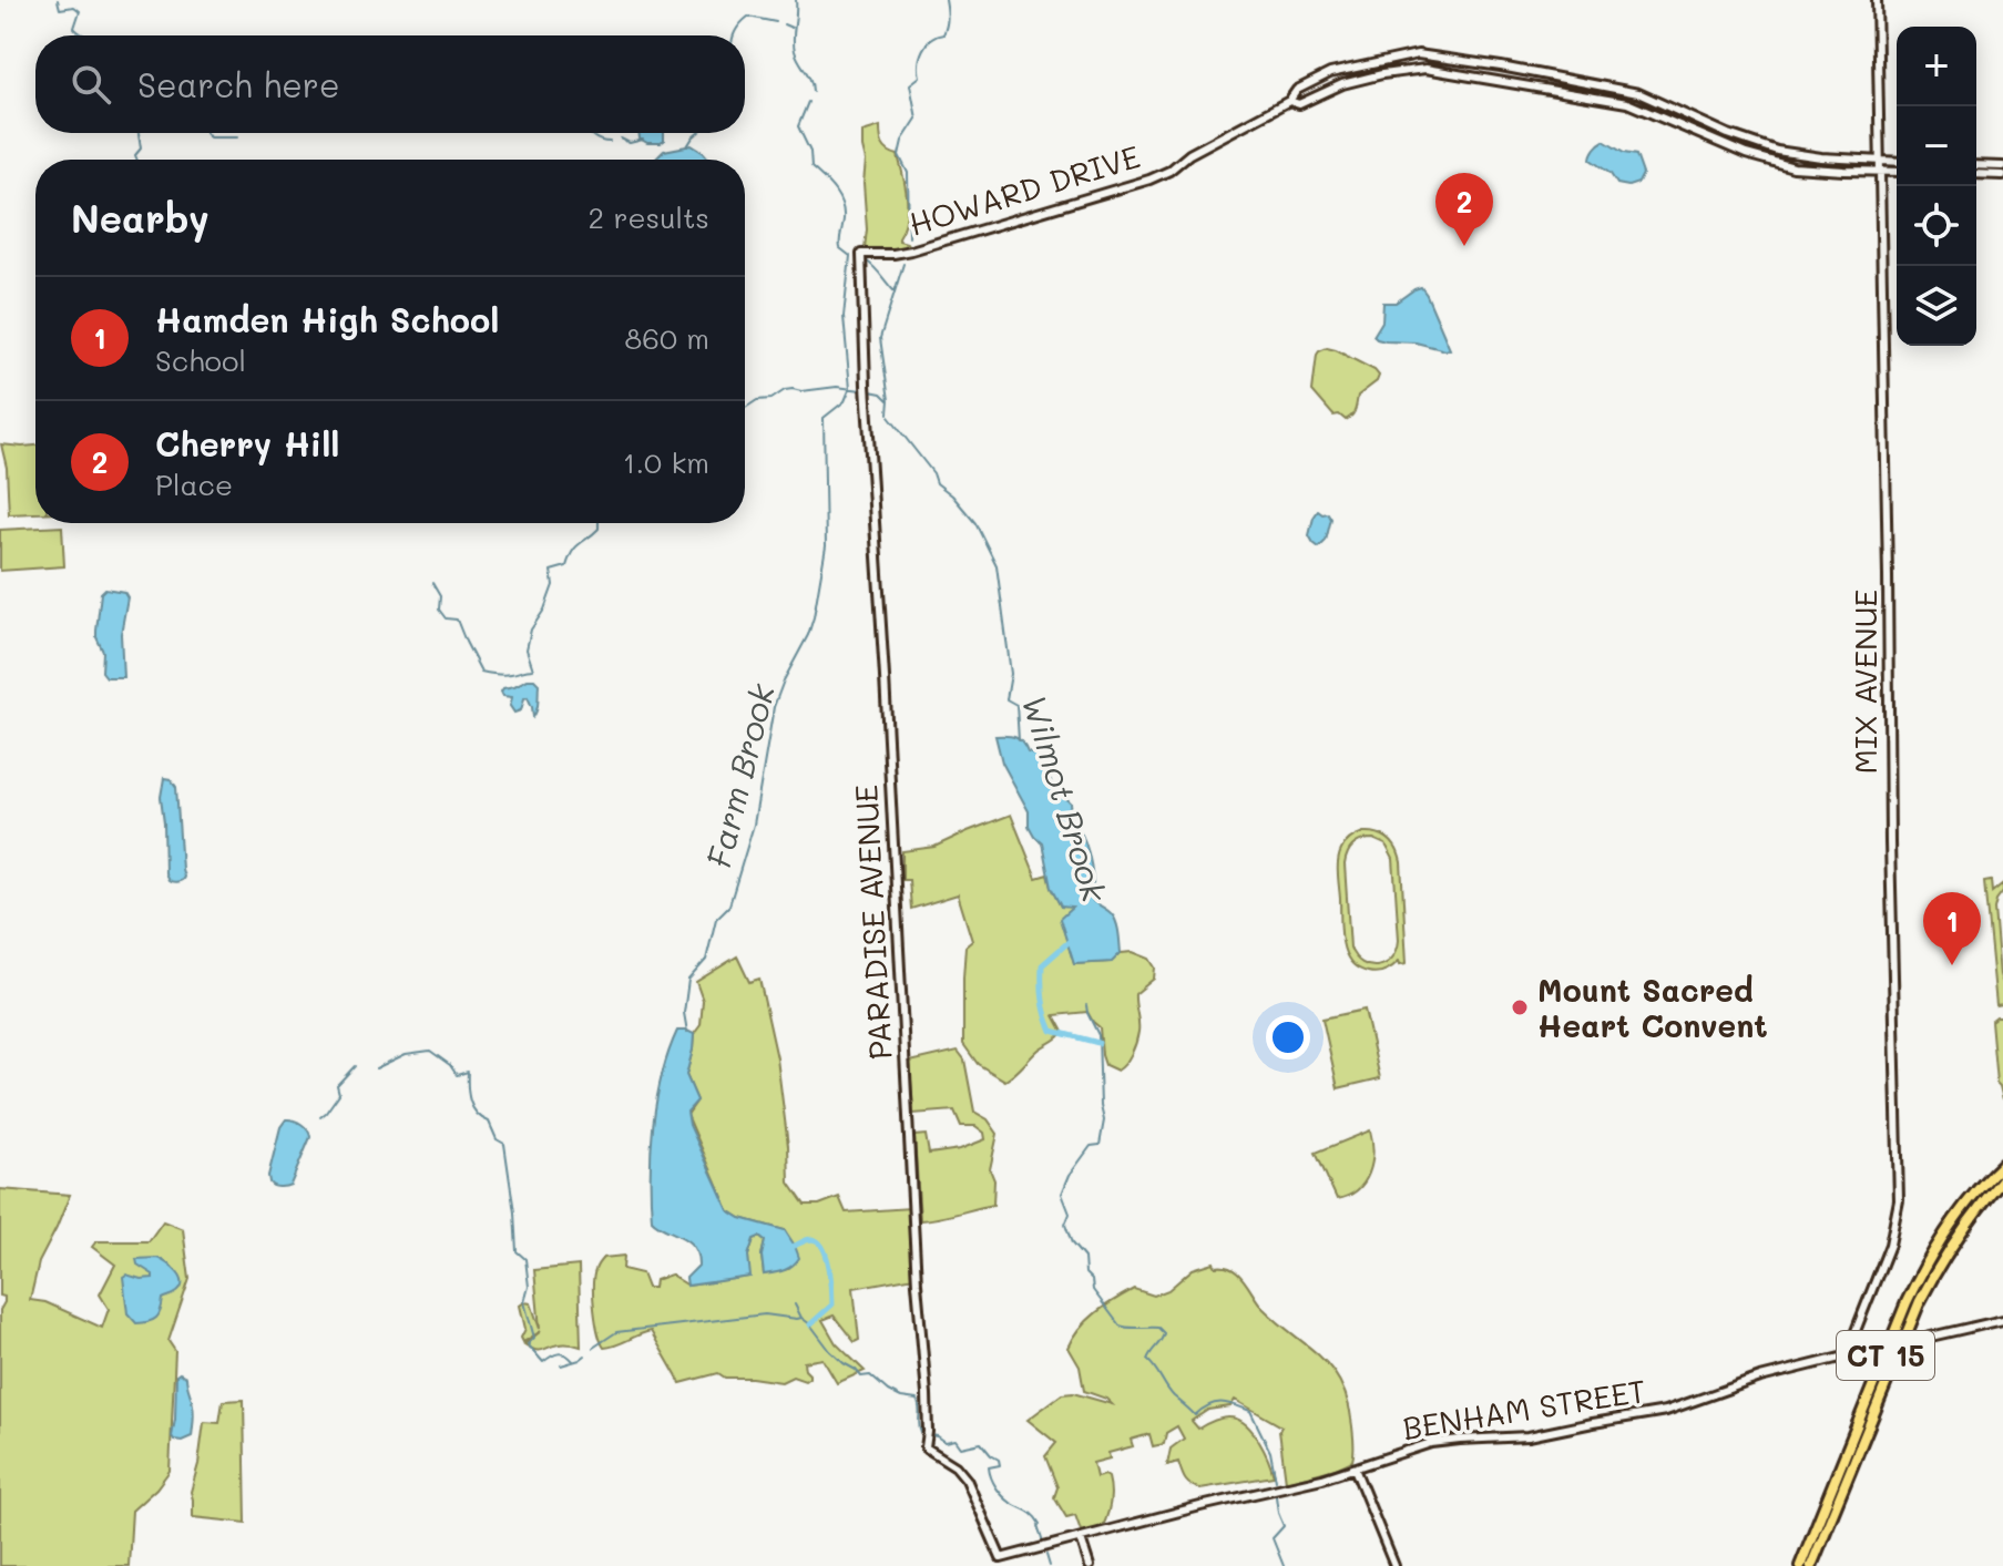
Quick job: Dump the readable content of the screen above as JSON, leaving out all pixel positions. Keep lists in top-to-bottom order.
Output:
{
  "streets": {
    "highway": ["CT 15"],
    "street": [
      "HOWARD DRIVE",
      "MIX AVENUE",
      "PARADISE AVENUE",
      "BENHAM STREET"
    ]
  },
  "crossings": [
    ["HOWARD DRIVE", "MIX AVENUE"],
    ["HOWARD DRIVE", "PARADISE AVENUE"],
    ["MIX AVENUE", "BENHAM STREET"],
    ["PARADISE AVENUE", "BENHAM STREET"]
  ],
  "water": ["Farm Brook", "Wilmot Brook"],
  "places": ["Mount Sacred Heart Convent"],
  "page": {
    "map_buttons": ["+", "−"],
    "search": "Search here",
    "heading": ["Nearby", "2 results"],
    "pins": ["2", "1"],
    "list": [
      {
        "mark": "1",
        "name": "Hamden High School",
        "note": "School",
        "value": "860 m"
      },
      {
        "mark": "2",
        "name": "Cherry Hill",
        "note": "Place",
        "value": "1.0 km"
      }
    ]
  }
}
